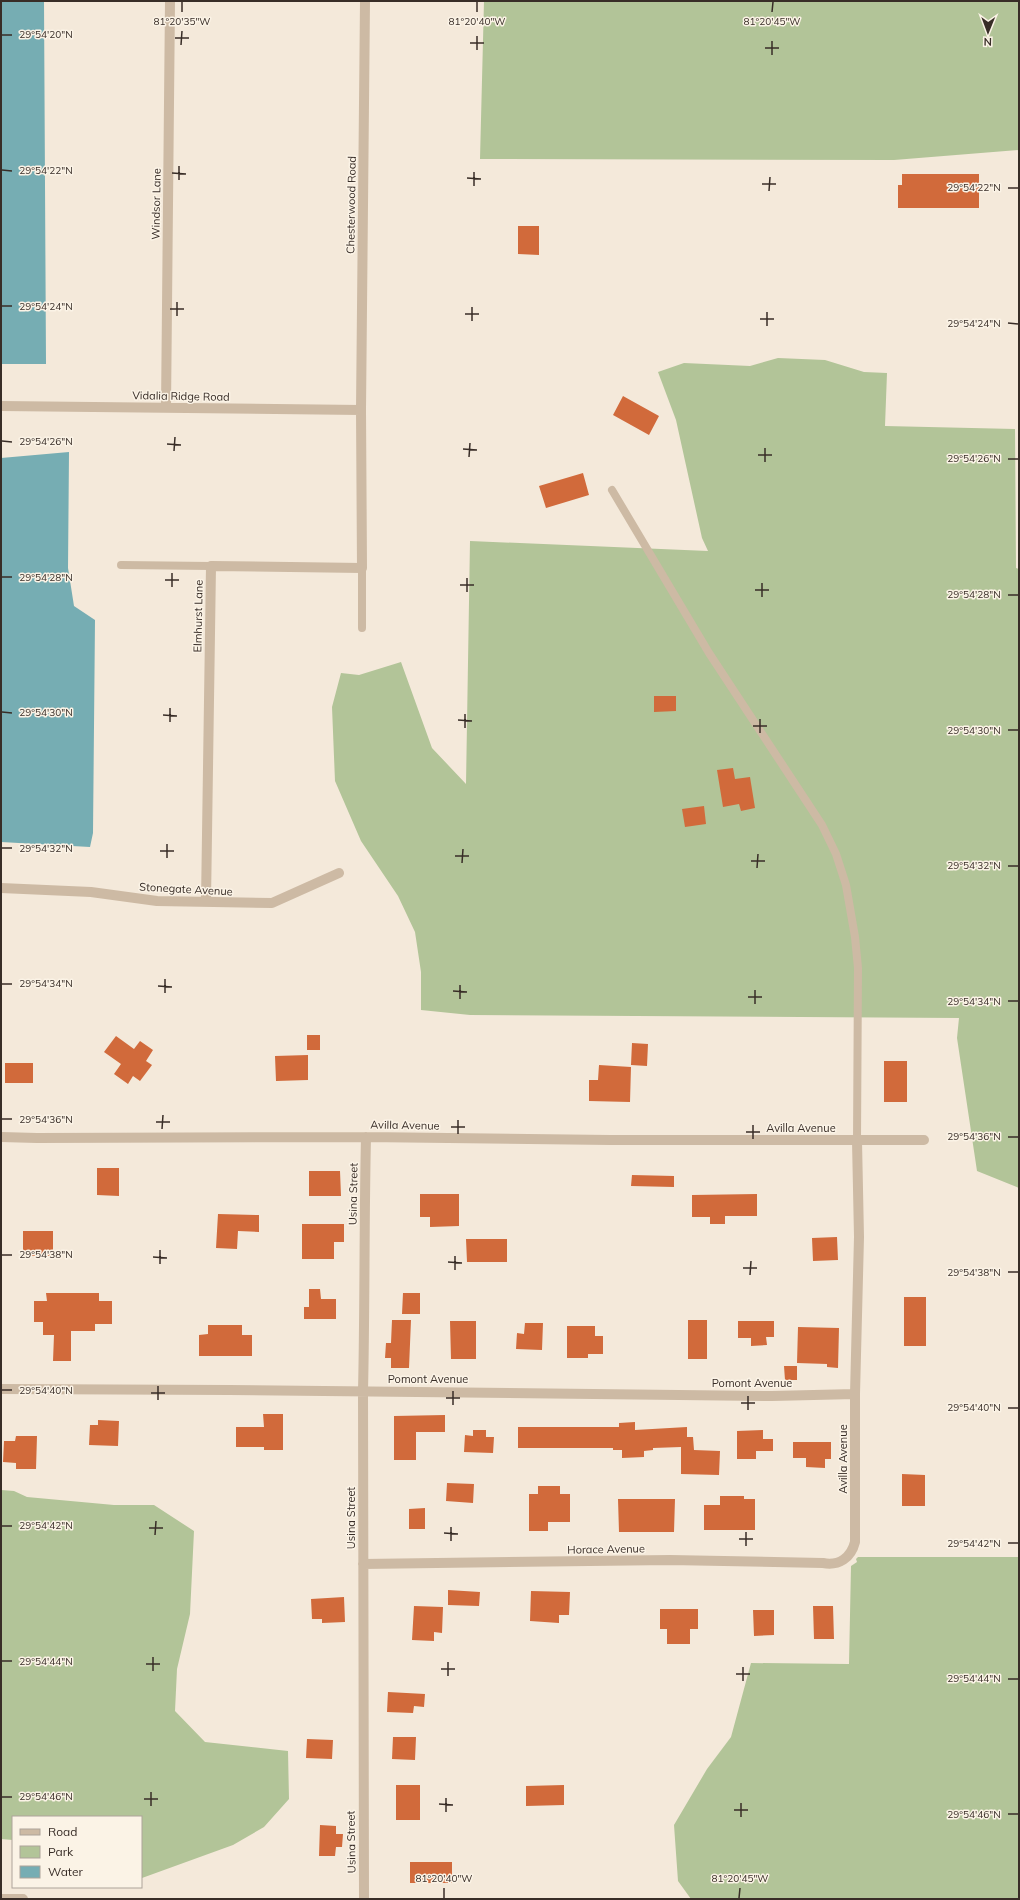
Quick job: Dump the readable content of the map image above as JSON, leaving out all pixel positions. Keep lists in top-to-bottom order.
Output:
{
  "streets": {
    "street": [
      "Windsor Lane",
      "Chesterwood Road",
      "Vidalia Ridge Road",
      "Elmhurst Lane",
      "Stonegate Avenue",
      "Avilla Avenue",
      "Usina Street",
      "Pomont Avenue",
      "Horace Avenue"
    ]
  },
  "crossings": [
    ["Windsor Lane", "Vidalia Ridge Road"],
    ["Chesterwood Road", "Vidalia Ridge Road"],
    ["Elmhurst Lane", "Stonegate Avenue"],
    ["Avilla Avenue", "Usina Street"],
    ["Avilla Avenue", "Pomont Avenue"],
    ["Avilla Avenue", "Horace Avenue"],
    ["Usina Street", "Pomont Avenue"],
    ["Usina Street", "Horace Avenue"]
  ],
  "legend": ["Road", "Park", "Water"],
  "north": "bottom",
  "coordinates": [
    "81°20'35\"W",
    "81°20'40\"W",
    "81°20'45\"W",
    "29°54'20\"N",
    "29°54'22\"N",
    "29°54'24\"N",
    "29°54'26\"N",
    "29°54'28\"N",
    "29°54'30\"N",
    "29°54'32\"N",
    "29°54'34\"N",
    "29°54'36\"N",
    "29°54'38\"N",
    "29°54'40\"N",
    "29°54'42\"N",
    "29°54'44\"N",
    "29°54'46\"N"
  ]
}
